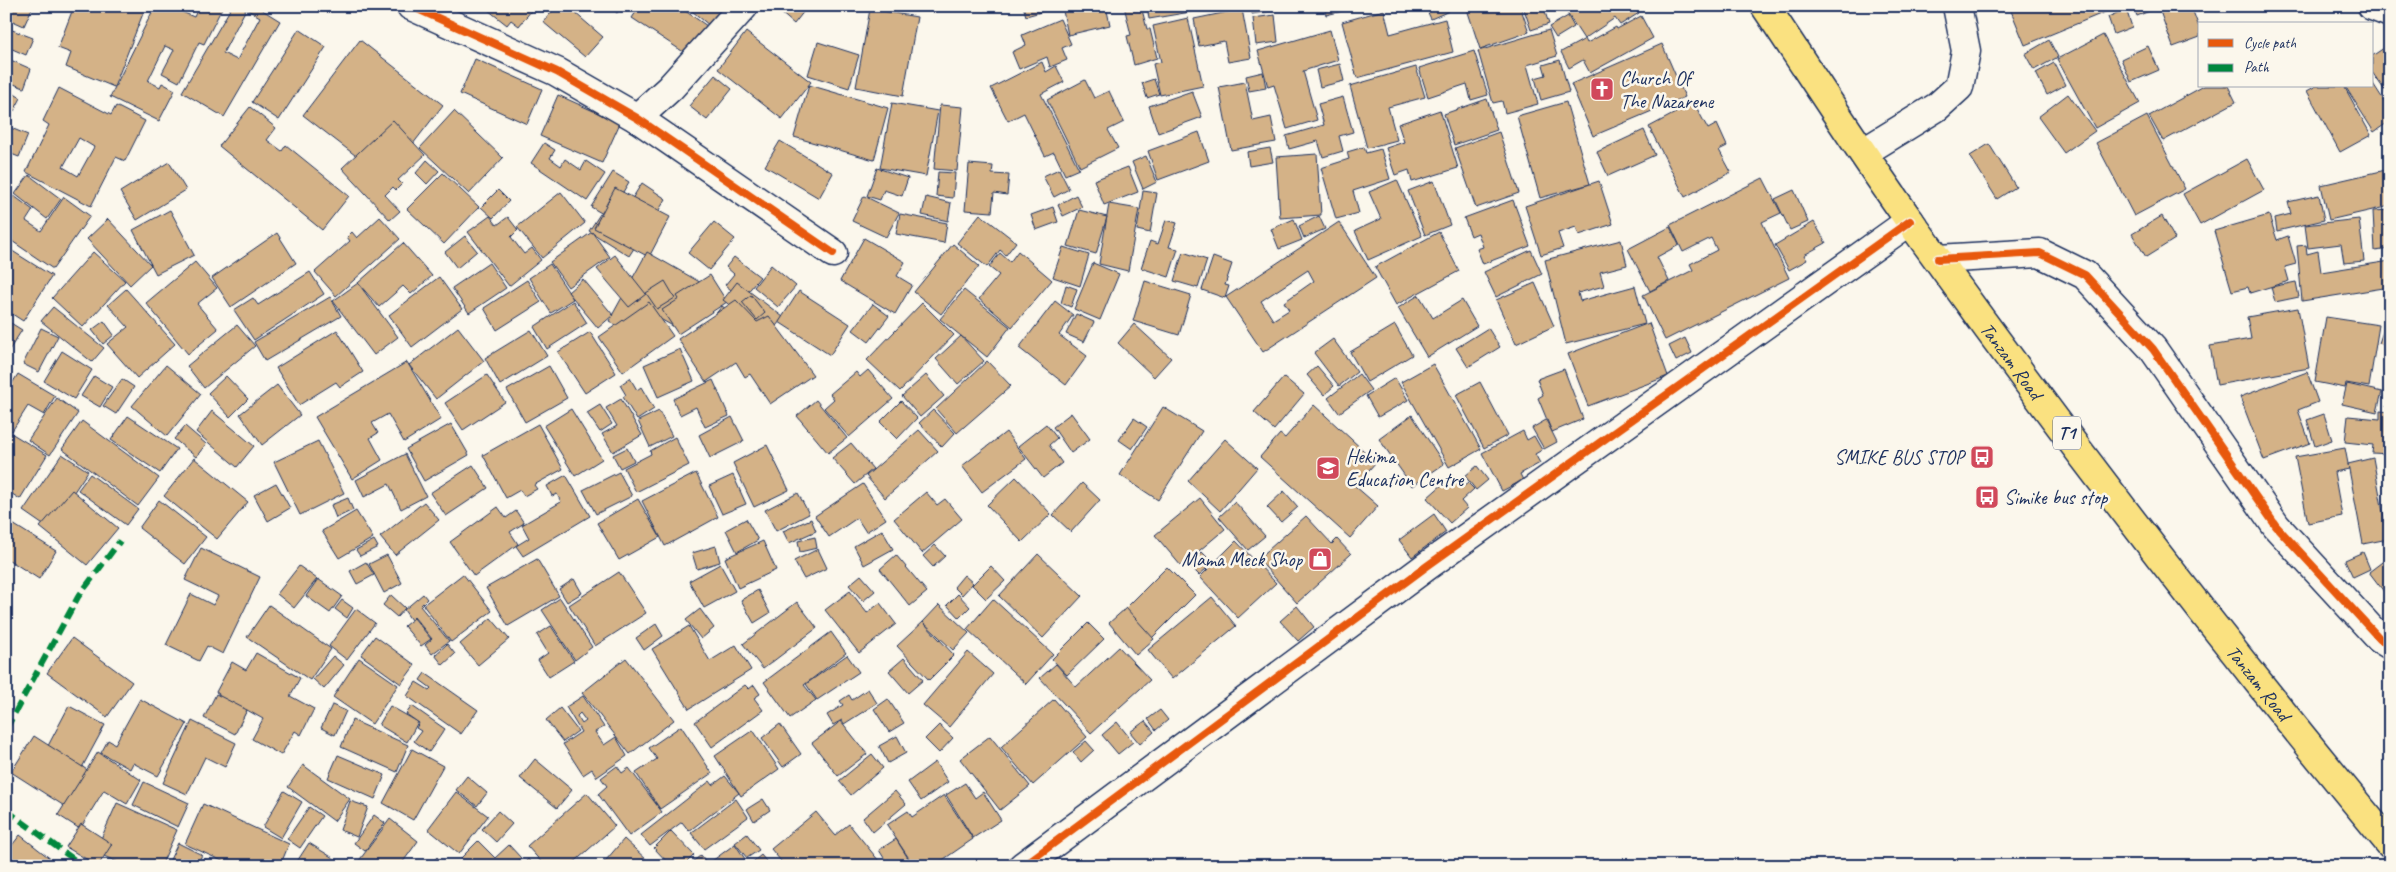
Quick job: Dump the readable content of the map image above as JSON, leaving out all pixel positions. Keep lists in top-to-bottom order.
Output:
{
  "streets": {
    "highway": ["Tanzam Road", "T1"]
  },
  "places": {
    "church": ["Church Of The Nazarene"],
    "bus stop": ["SMIKE BUS STOP", "Simike bus stop"],
    "school or university": ["Hekima Education Centre"],
    "shop": ["Mama Meck Shop"]
  },
  "legend": ["Cycle path", "Path"]
}
